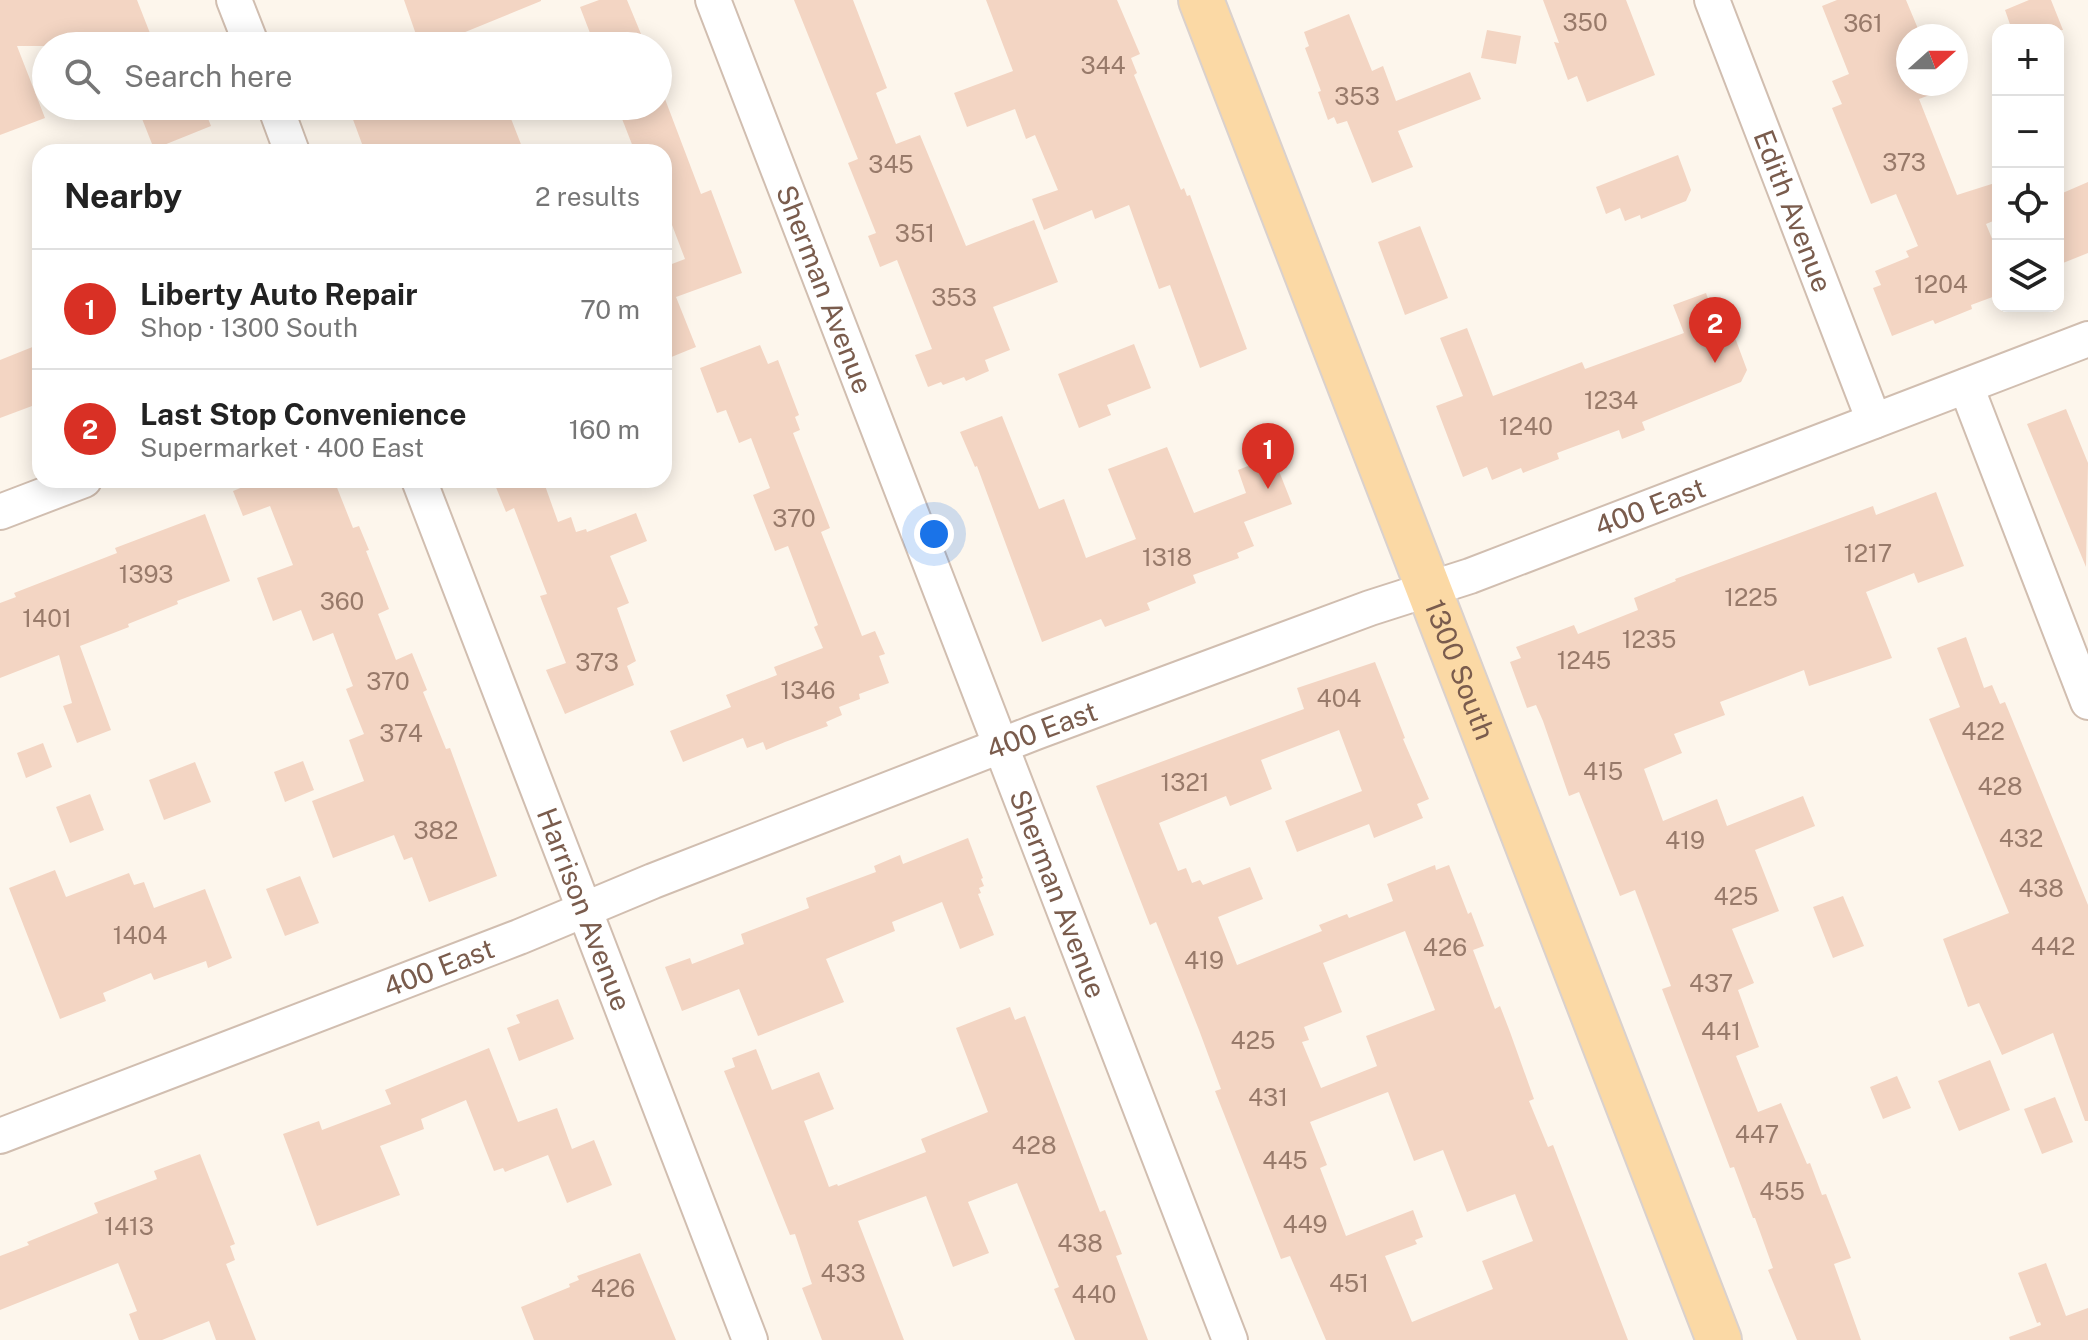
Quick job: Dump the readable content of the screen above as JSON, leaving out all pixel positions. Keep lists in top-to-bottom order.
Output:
{
  "streets": {
    "main road": ["1300 South"],
    "street": [
      "Edith Avenue",
      "Sherman Avenue",
      "400 East",
      "Harrison Avenue"
    ]
  },
  "crossings": [
    ["Edith Avenue", "400 East"],
    ["Sherman Avenue", "400 East"],
    ["400 East", "1300 South"],
    ["400 East", "Harrison Avenue"]
  ],
  "house_numbers": [
    "350",
    "361",
    "344",
    "353",
    "373",
    "345",
    "351",
    "1204",
    "353",
    "1234",
    "1240",
    "370",
    "1217",
    "1318",
    "1393",
    "1225",
    "360",
    "1401",
    "1235",
    "1245",
    "373",
    "370",
    "1346",
    "404",
    "422",
    "374",
    "415",
    "1321",
    "428",
    "382",
    "432",
    "419",
    "438",
    "425",
    "1404",
    "442",
    "426",
    "419",
    "437",
    "441",
    "425",
    "431",
    "447",
    "428",
    "445",
    "455",
    "449",
    "1413",
    "438",
    "433",
    "451",
    "426",
    "440"
  ],
  "north": "right",
  "page": {
    "map_buttons": ["+", "−"],
    "search": "Search here",
    "heading": ["Nearby", "2 results"],
    "list": [
      {
        "mark": "1",
        "name": "Liberty Auto Repair",
        "note": "Shop · 1300 South",
        "value": "70 m"
      },
      {
        "mark": "2",
        "name": "Last Stop Convenience",
        "note": "Supermarket · 400 East",
        "value": "160 m"
      }
    ],
    "pins": ["2", "1"]
  }
}
